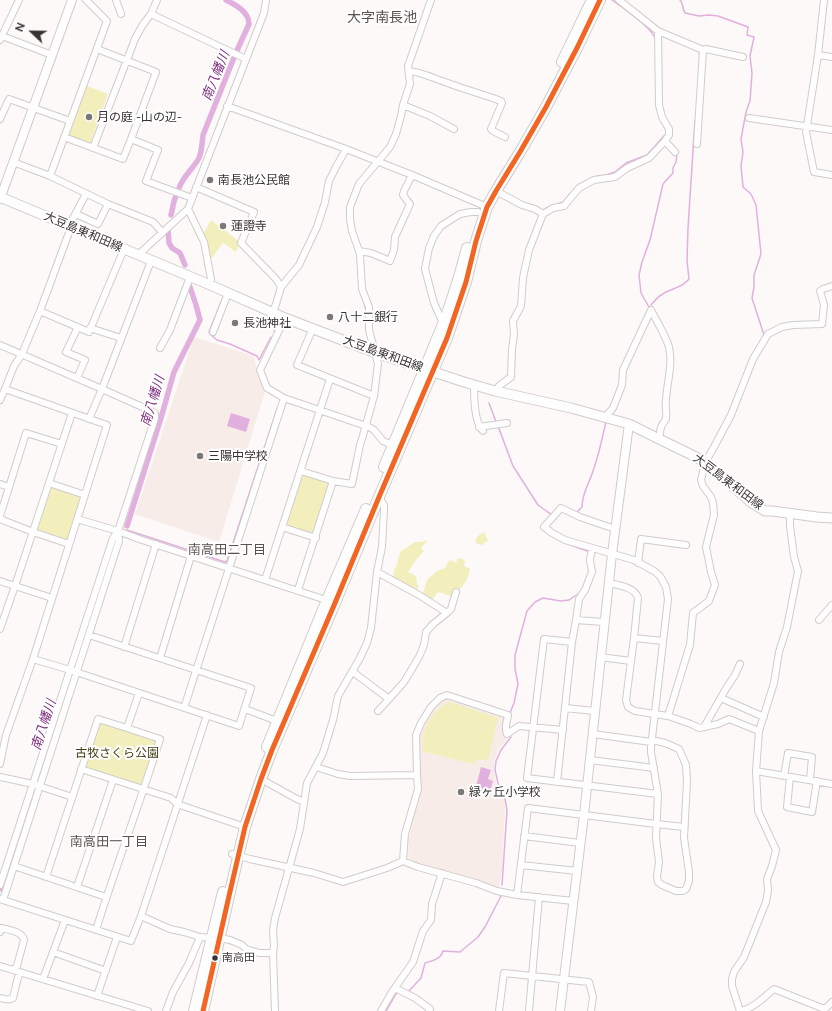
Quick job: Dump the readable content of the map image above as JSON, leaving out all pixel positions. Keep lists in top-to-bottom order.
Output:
{
  "streets": {
    "main road": ["大豆島東和田線"]
  },
  "districts": ["大字南長池", "南高田二丁目", "南高田一丁目"],
  "water": ["南八幡川"],
  "parks": ["古牧さくら公園"],
  "places": [
    "月の庭 -山の辺-",
    "南長池公民館",
    "蓮證寺",
    "八十二銀行",
    "長池神社",
    "三陽中学校",
    "緑ヶ丘小学校",
    "南高田"
  ],
  "north": "left"
}
